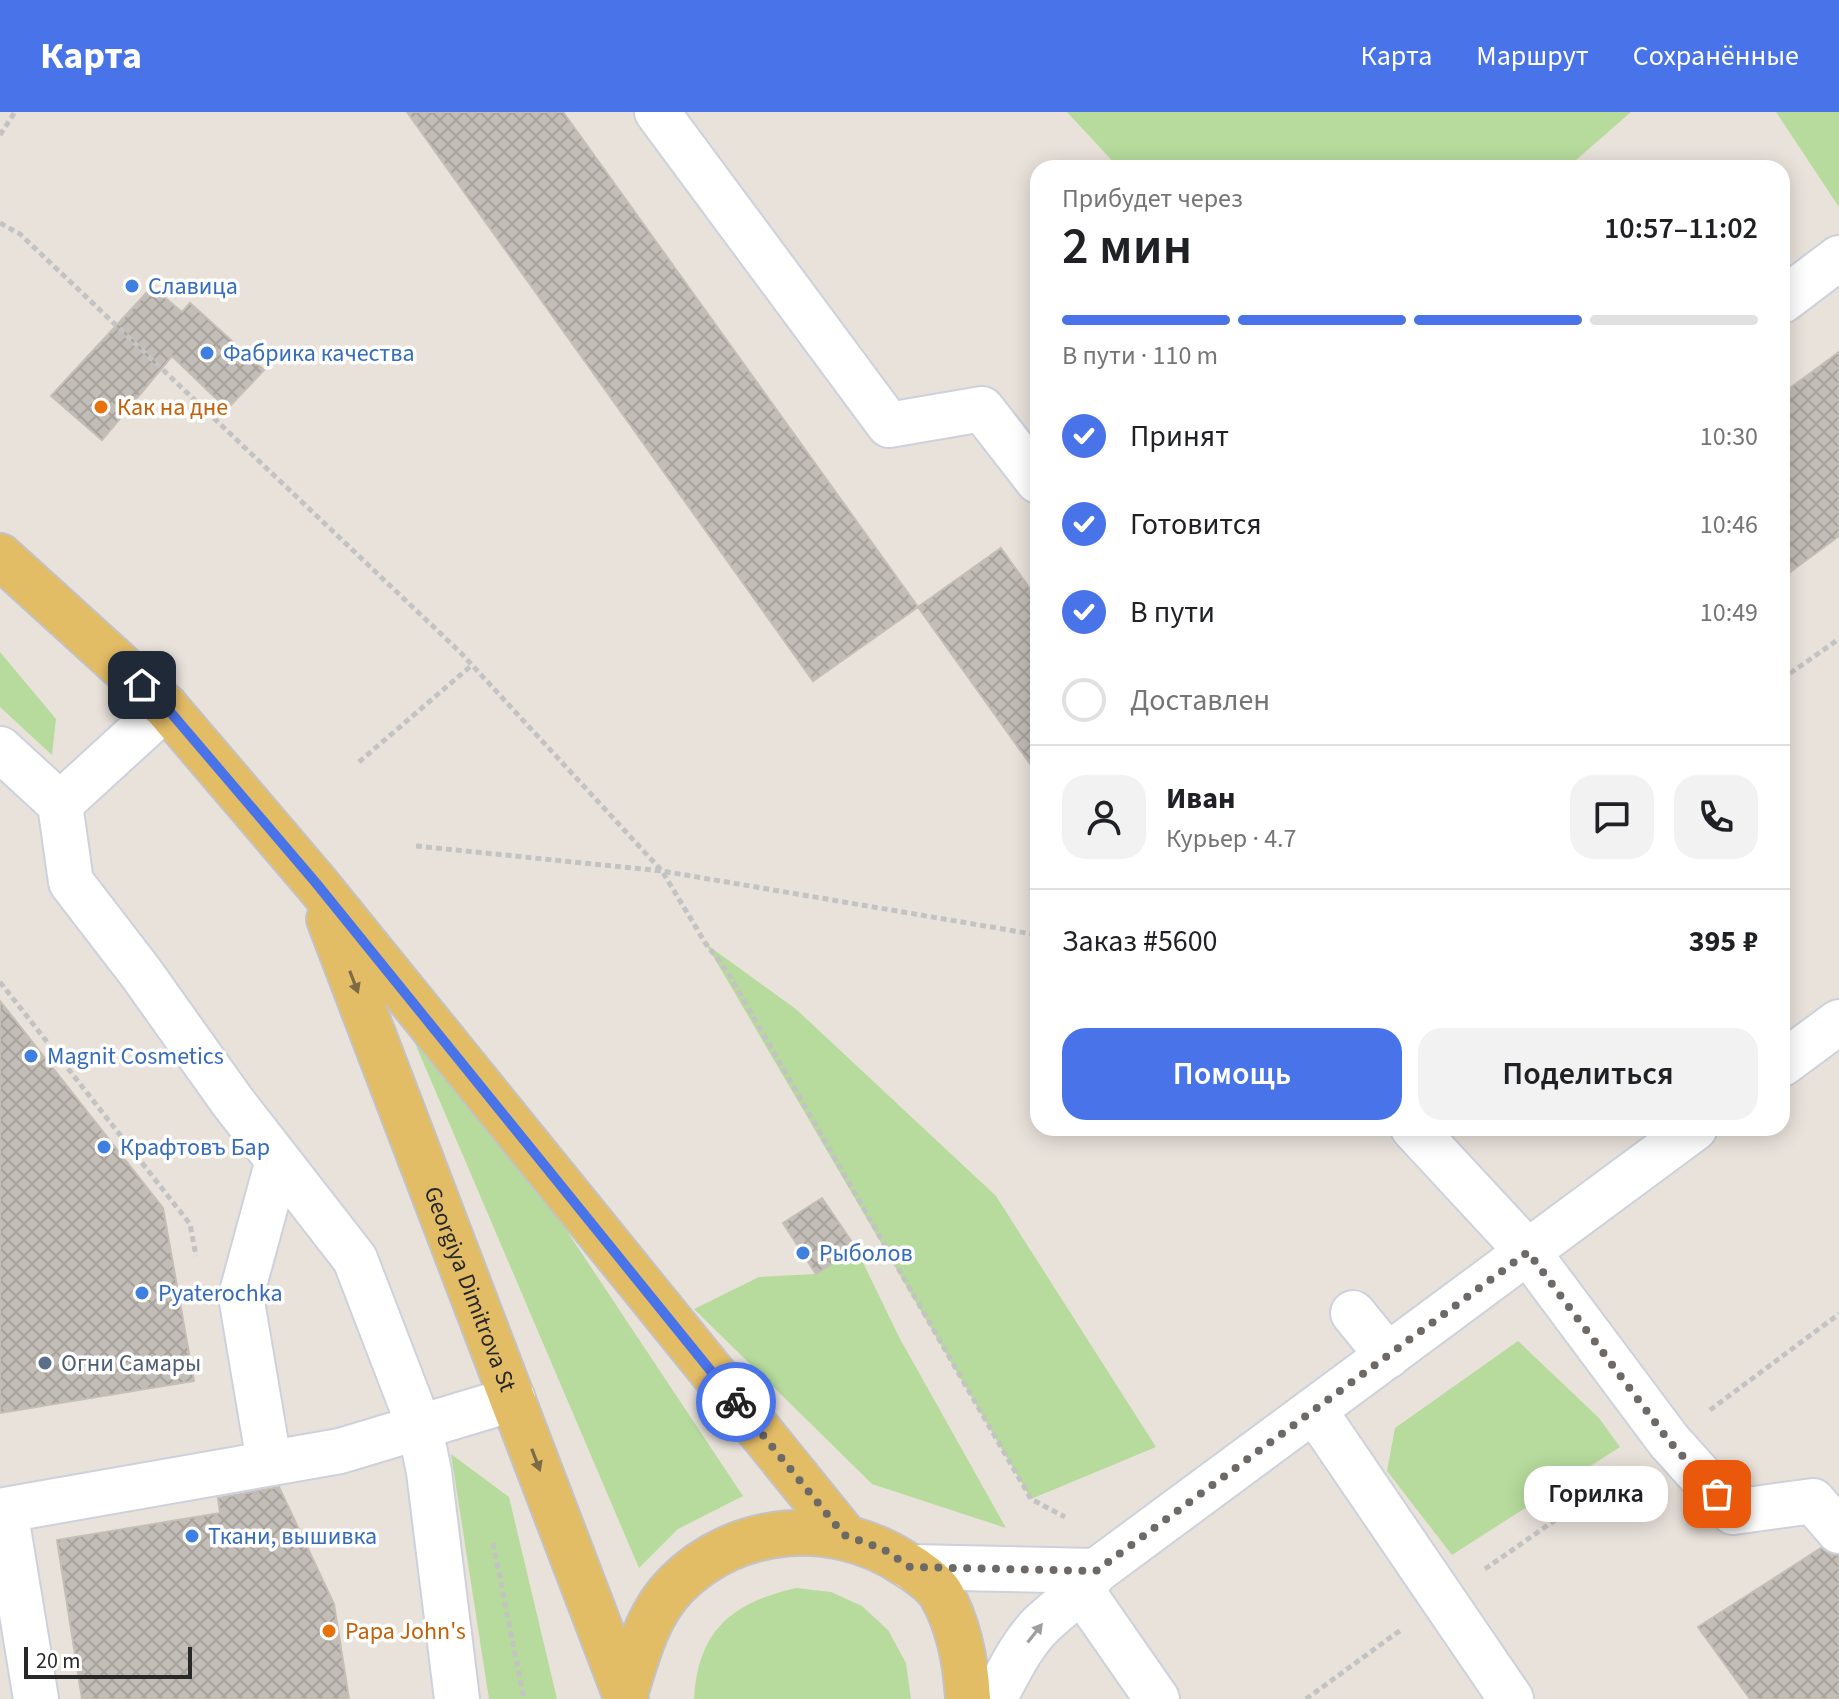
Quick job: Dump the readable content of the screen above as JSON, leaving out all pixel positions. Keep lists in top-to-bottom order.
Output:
{
  "streets": {
    "main road": ["Georgiya Dimitrova St"]
  },
  "places": [
    "Славица",
    "Фабрика качества",
    "Как на дне",
    "Magnit Cosmetics",
    "Крафтовъ Бар",
    "Рыболов",
    "Pyaterochka",
    "Огни Самары",
    "Горилка",
    "Ткани, вышивка",
    "Papa John's"
  ],
  "scale_bar": "20 m",
  "page": {
    "header": "Карта",
    "nav": ["Карта", "Маршрут", "Сохранённые"],
    "heading": ["2 мин", "Прибудет через", "10:57–11:02"],
    "panel": [
      "Иван",
      "Курьер · 4.7",
      "Заказ #5600",
      "395 ₽"
    ],
    "bar": "В пути · 110 m",
    "list": [
      ["Принят", "10:30"],
      ["Готовится", "10:46"],
      ["В пути", "10:49"],
      "Доставлен"
    ],
    "buttons": ["Помощь", "Поделиться"],
    "bubble": "Горилка",
    "scale": "20 m"
  }
}
